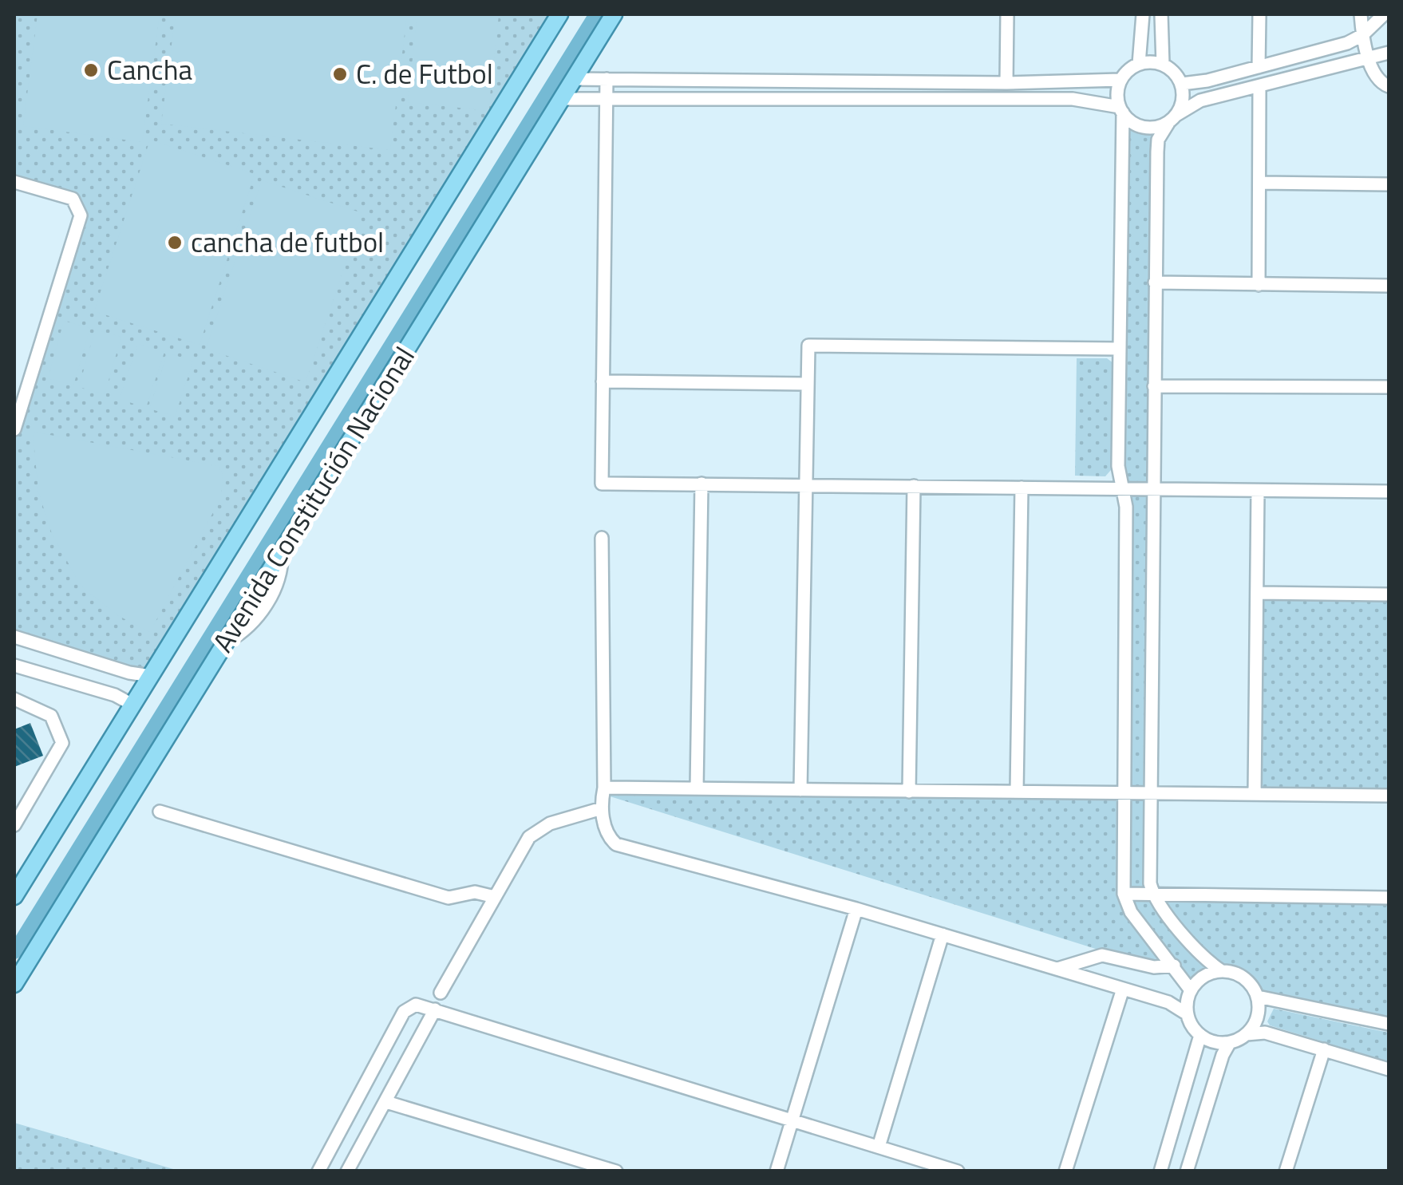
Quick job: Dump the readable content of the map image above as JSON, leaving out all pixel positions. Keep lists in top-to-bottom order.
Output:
{
  "streets": {
    "main road": ["Avenida Constitución Nacional"]
  },
  "places": ["Cancha", "C. de Futbol", "cancha de futbol"]
}
